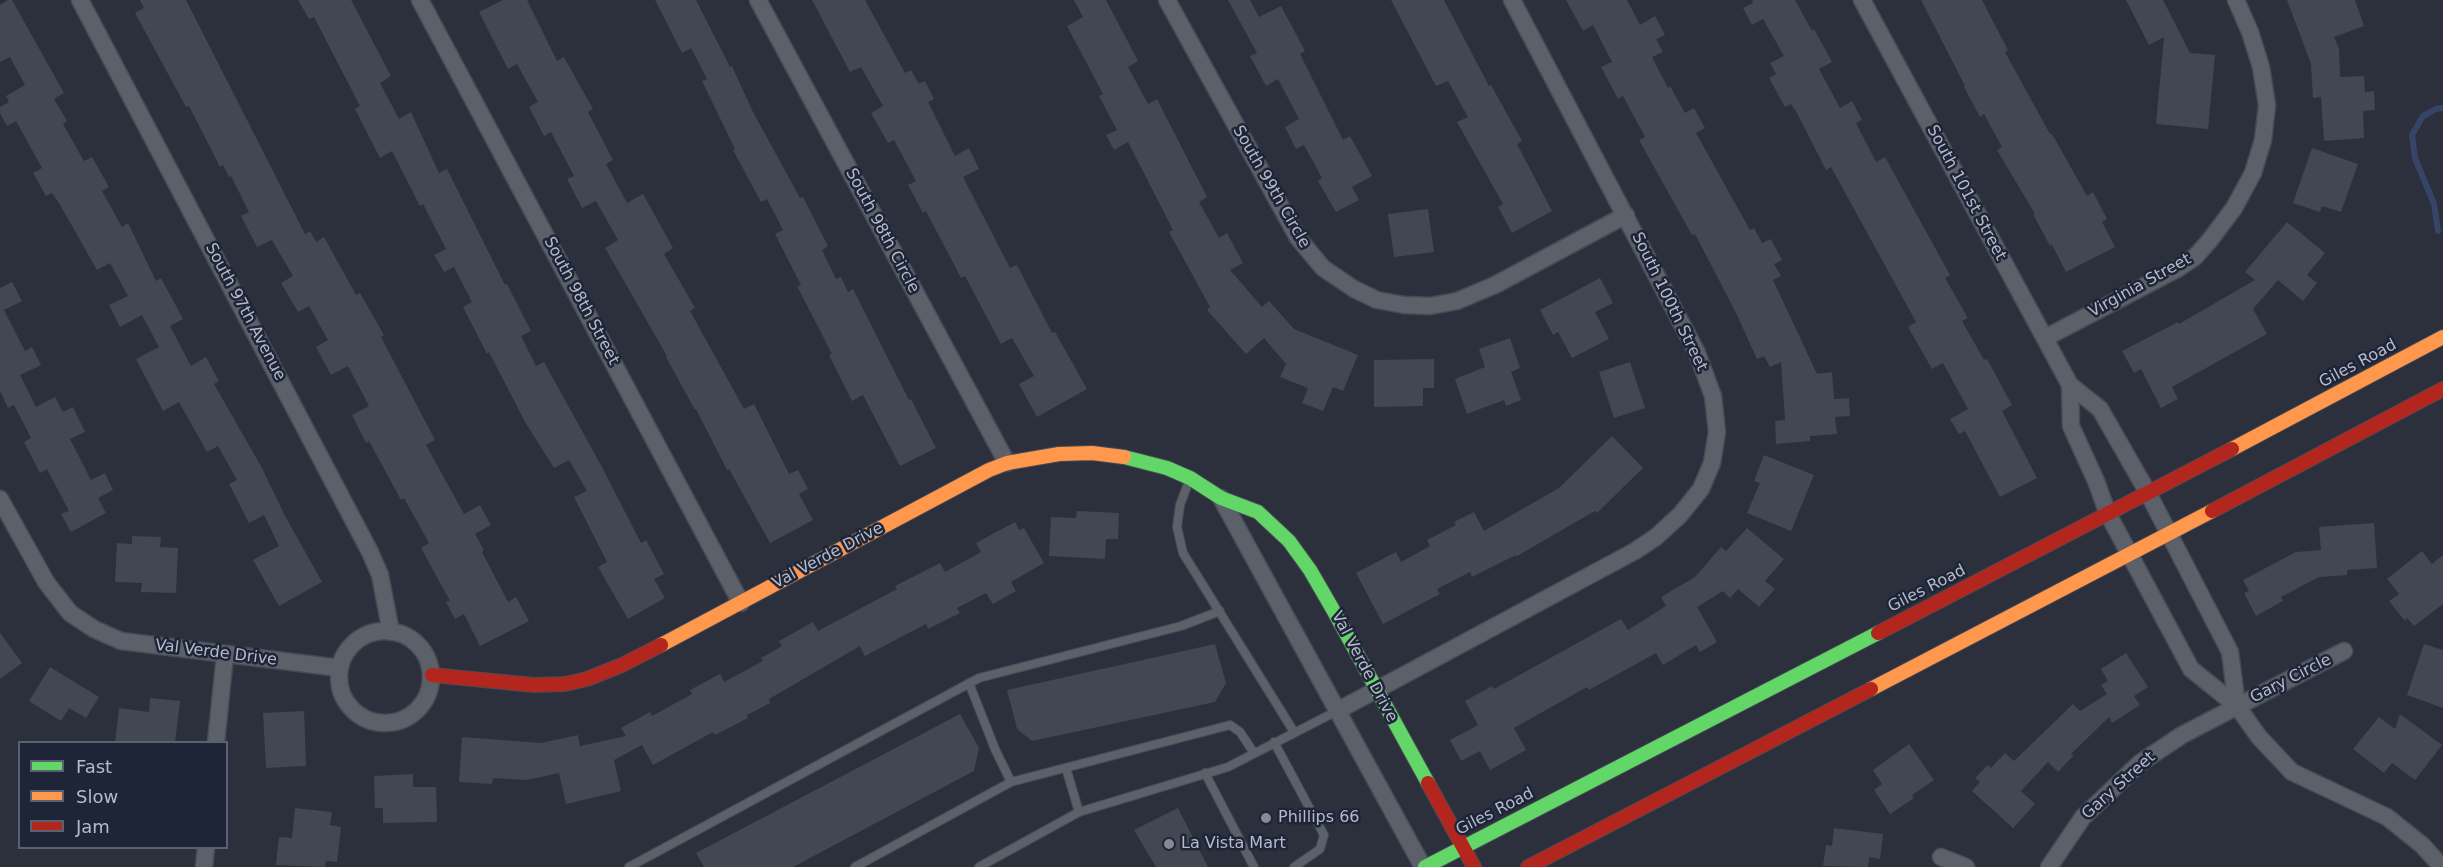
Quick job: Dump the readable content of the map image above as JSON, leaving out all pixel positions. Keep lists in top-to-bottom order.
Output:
{
  "streets": {
    "main road": ["Giles Road", "Val Verde Drive"],
    "street": [
      "South 99th Circle",
      "South 101st Street",
      "South 98th Circle",
      "Virginia Street",
      "South 98th Street",
      "South 100th Street",
      "South 97th Avenue",
      "Gary Circle",
      "Gary Street"
    ]
  },
  "crossings": [
    ["South 99th Circle", "South 100th Street"],
    ["South 101st Street", "Virginia Street"],
    ["South 101st Street", "Giles Road"],
    ["South 101st Street", "Gary Circle"],
    ["South 101st Street", "Gary Street"],
    ["South 98th Circle", "Val Verde Drive"],
    ["South 98th Street", "Val Verde Drive"],
    ["South 100th Street", "Val Verde Drive"],
    ["South 97th Avenue", "Val Verde Drive"],
    ["Giles Road", "Val Verde Drive"],
    ["Gary Circle", "Gary Street"]
  ],
  "places": ["Phillips 66", "La Vista Mart"],
  "legend": ["Fast", "Slow", "Jam"]
}
